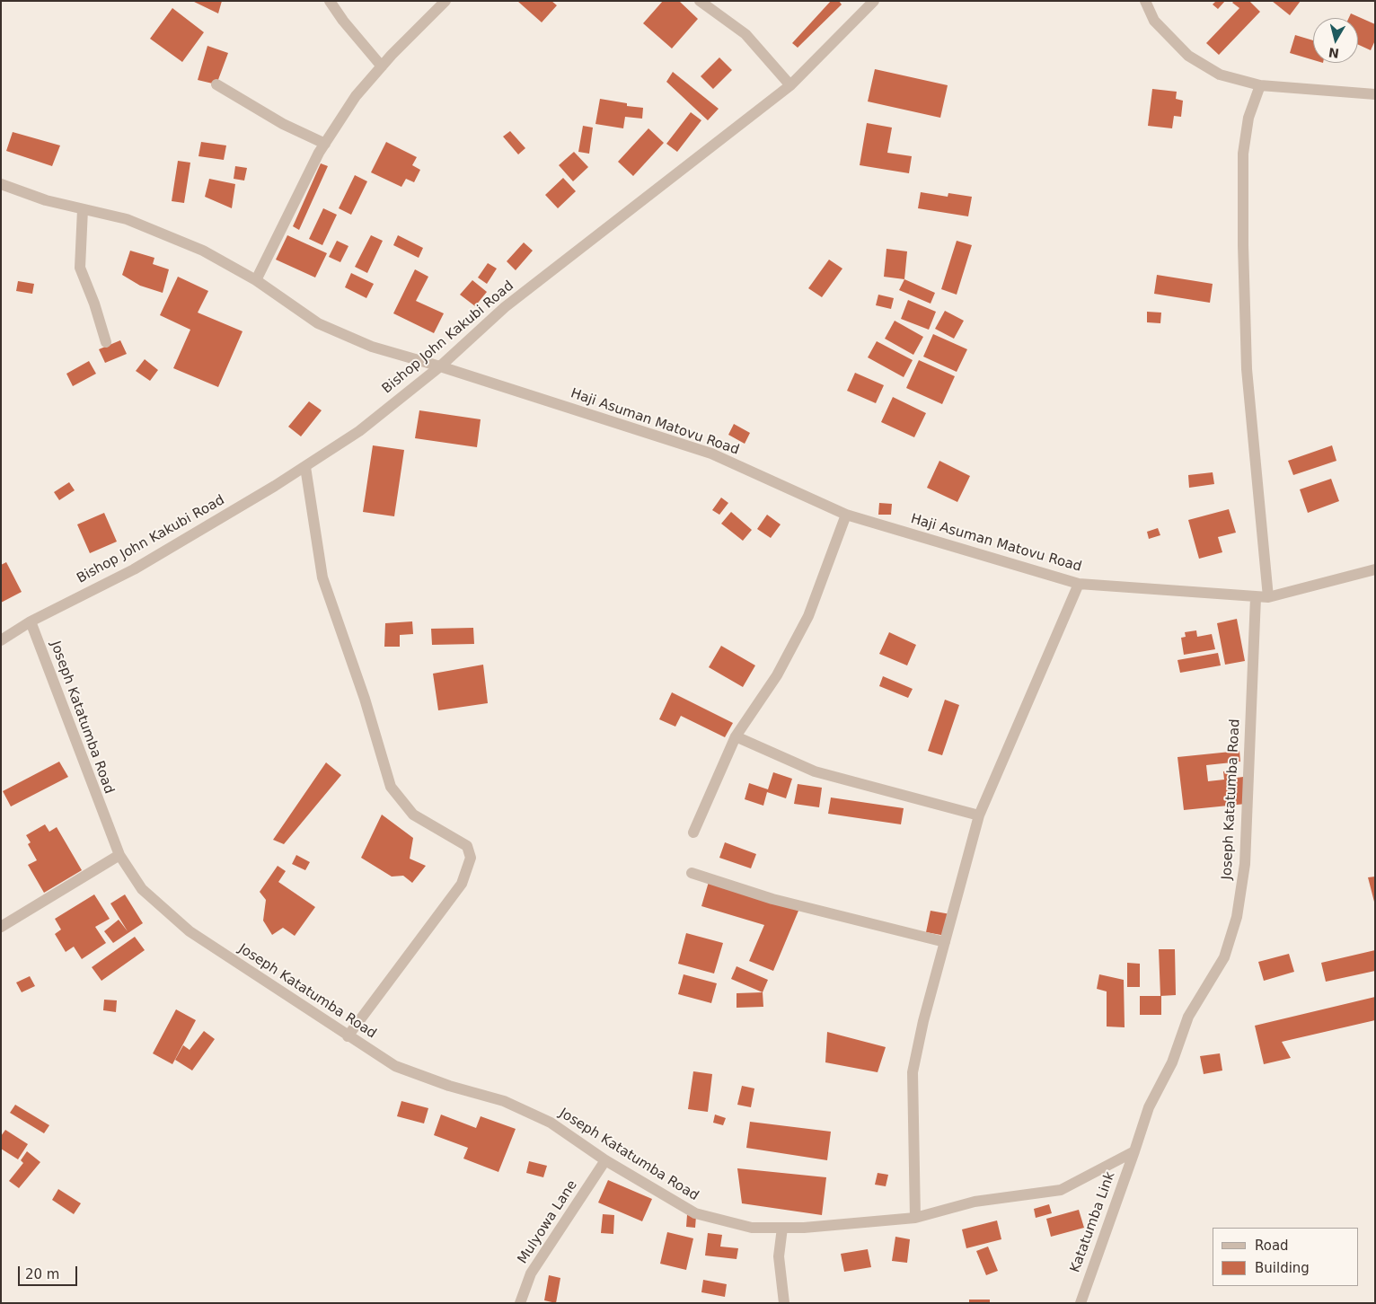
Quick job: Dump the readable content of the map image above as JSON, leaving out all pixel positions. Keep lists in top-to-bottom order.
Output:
{
  "streets": {
    "street": [
      "Bishop John Kakubi Road",
      "Haji Asuman Matovu Road",
      "Joseph Katatumba Road",
      "Mulyowa Lane",
      "Katatumba Link"
    ]
  },
  "crossings": [
    ["Bishop John Kakubi Road", "Haji Asuman Matovu Road"],
    ["Bishop John Kakubi Road", "Joseph Katatumba Road"],
    ["Haji Asuman Matovu Road", "Joseph Katatumba Road"],
    ["Joseph Katatumba Road", "Mulyowa Lane"],
    ["Joseph Katatumba Road", "Katatumba Link"]
  ],
  "legend": ["Road", "Building"],
  "scale_bar": "20 m",
  "north": "bottom"
}
